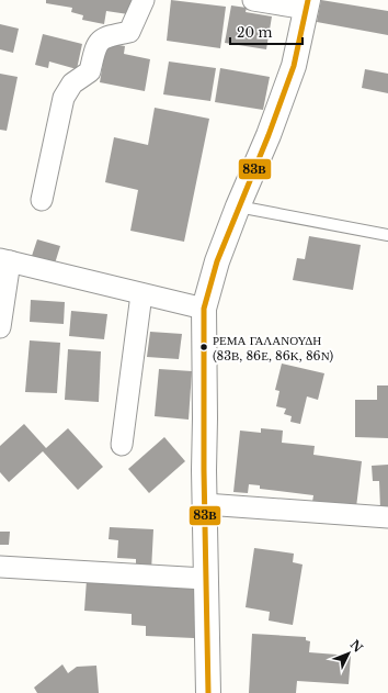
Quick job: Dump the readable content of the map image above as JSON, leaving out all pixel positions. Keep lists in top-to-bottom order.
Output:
{
  "places": ["ΡΕΜΑ ΓΑΛΑΝΟΥΔΗ (83Β, 86Ε, 86Κ, 86Ν)"],
  "lines": ["transit line 83Β"],
  "scale_bar": "20 m",
  "north": "top right"
}
